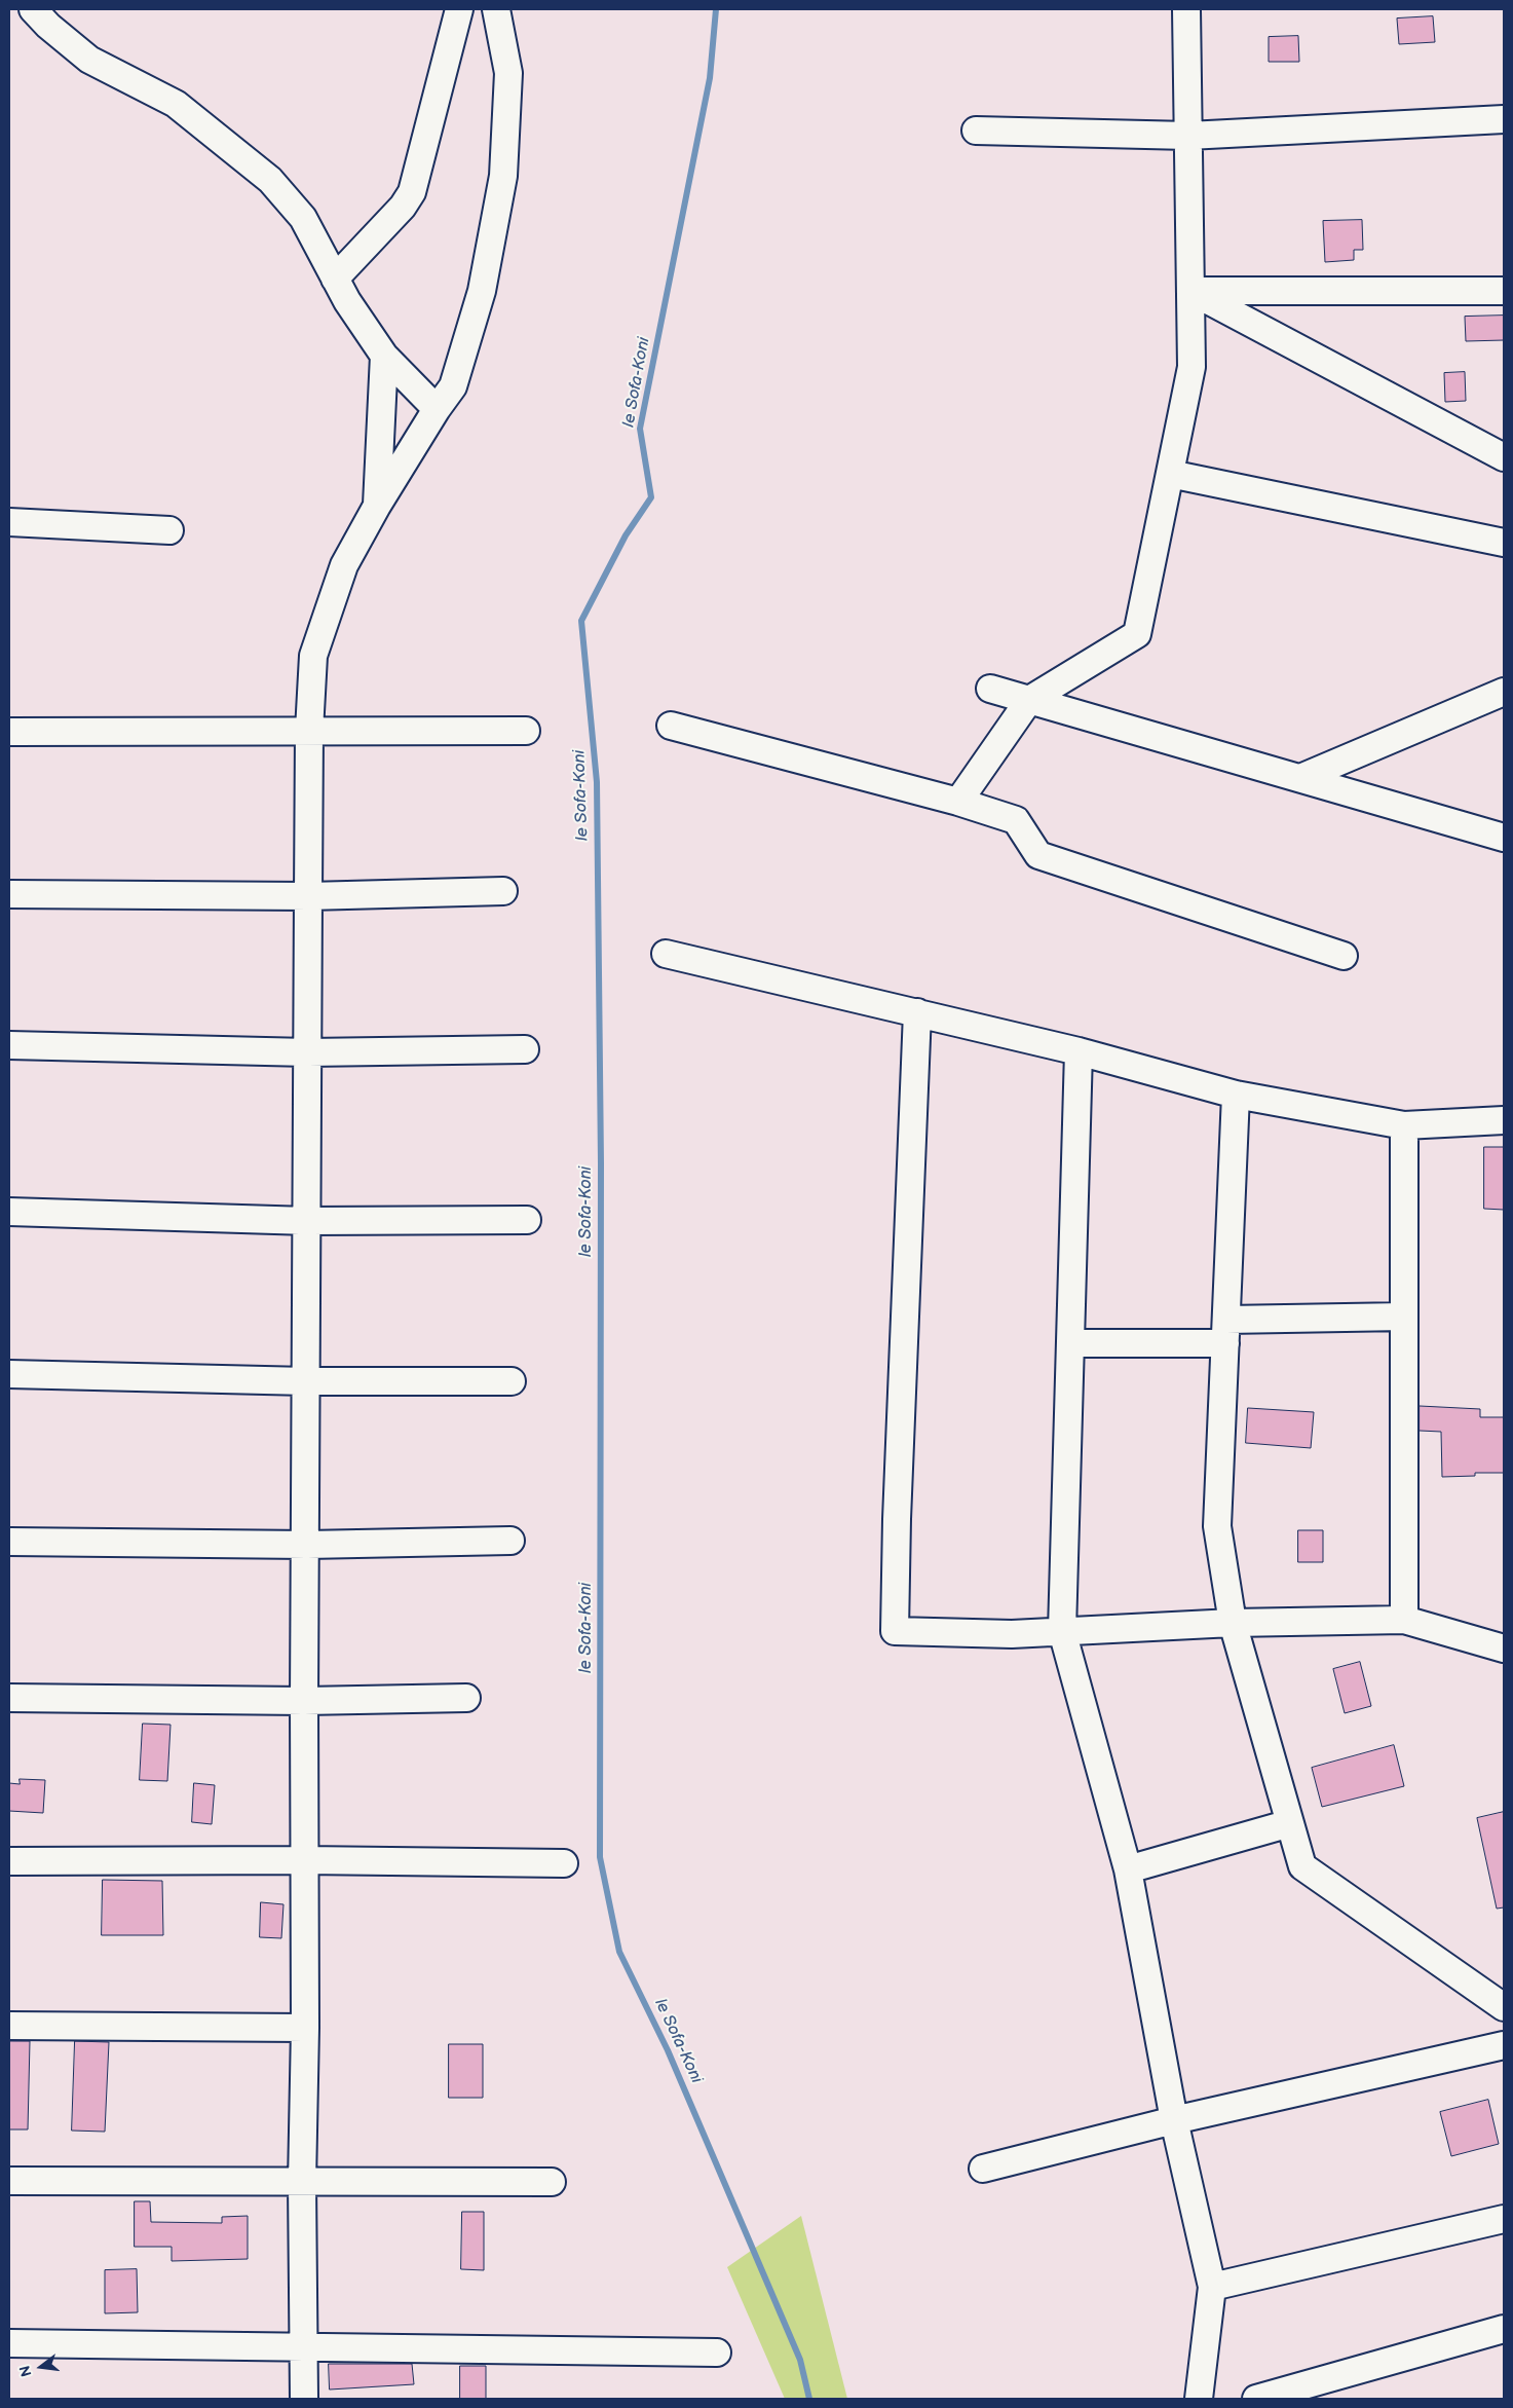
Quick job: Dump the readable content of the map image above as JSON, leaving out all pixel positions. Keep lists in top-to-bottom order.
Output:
{
  "water": ["le Sofa-Koni"],
  "north": "left"
}
